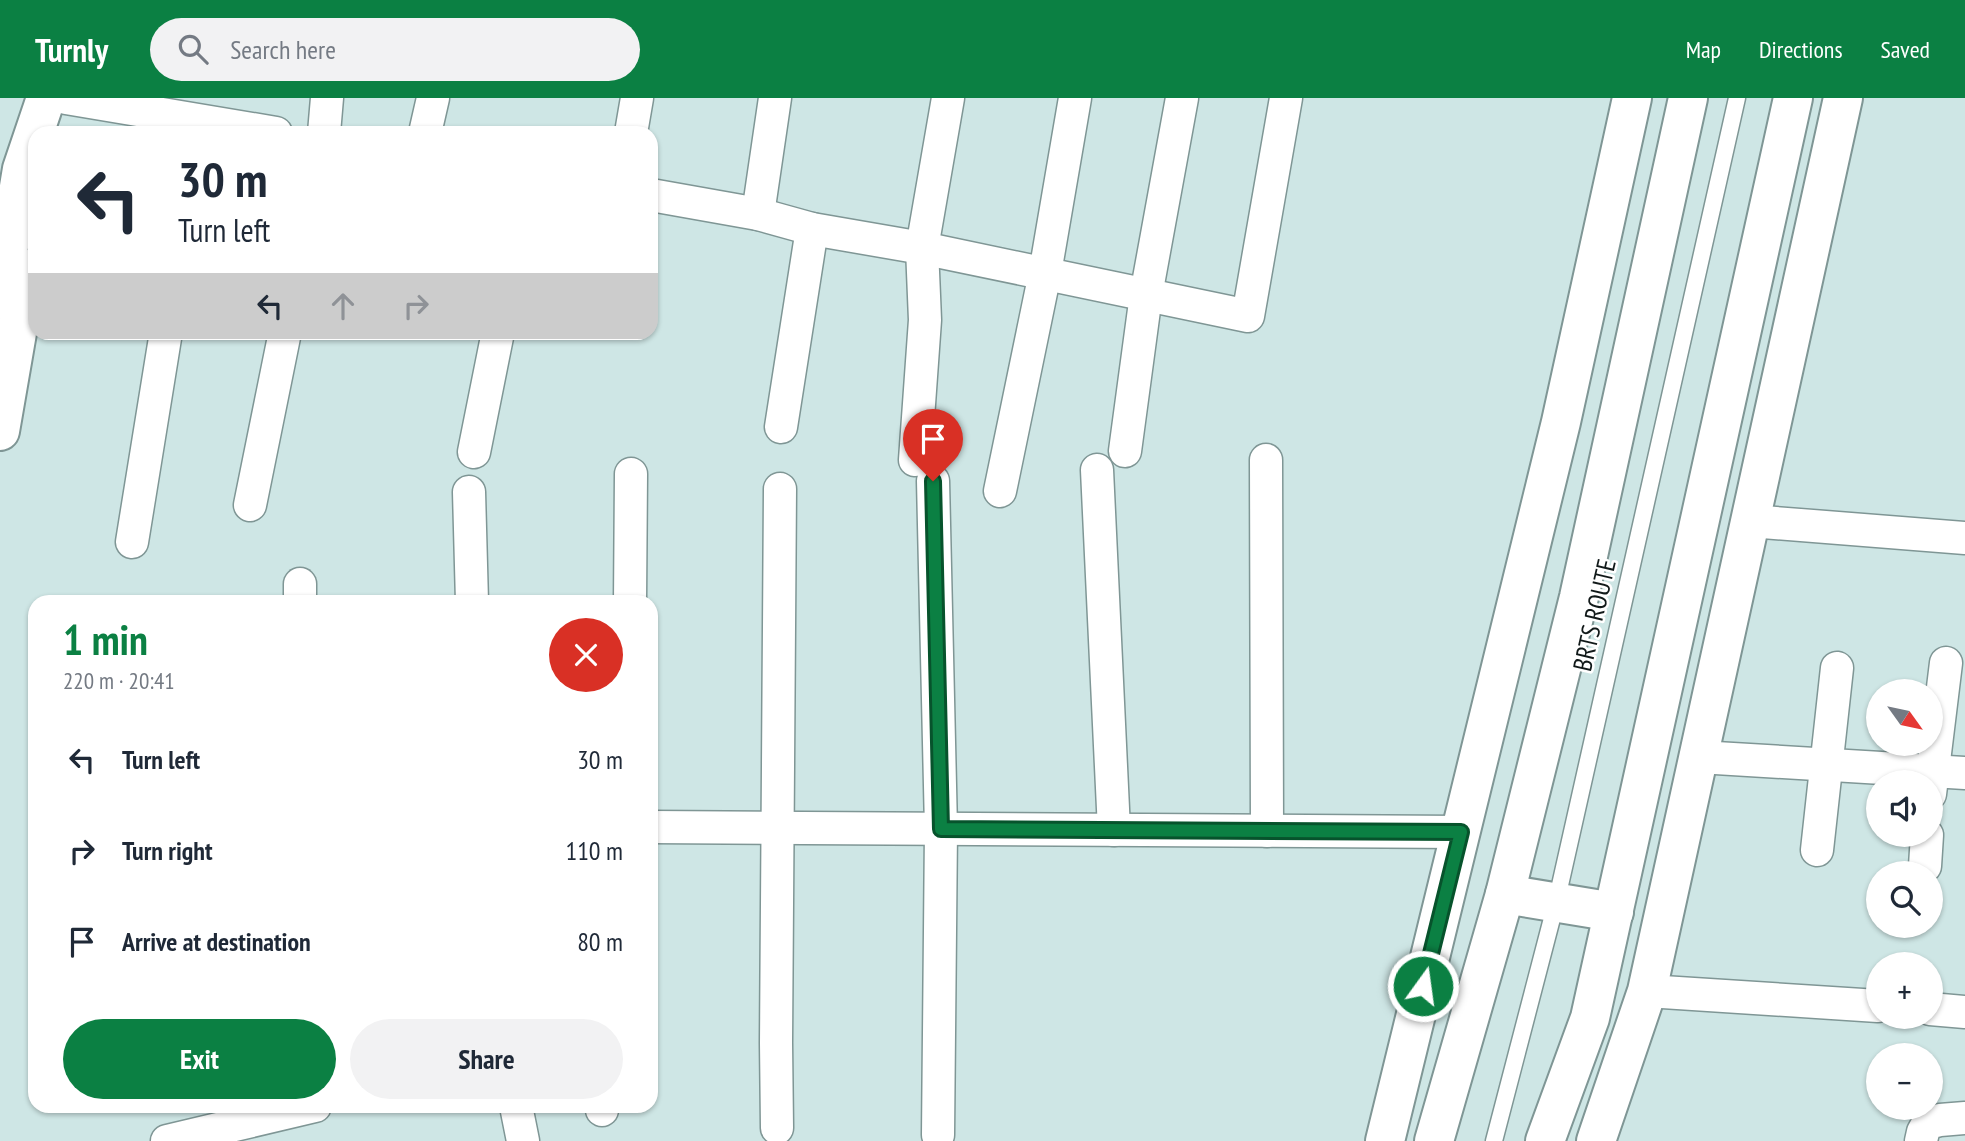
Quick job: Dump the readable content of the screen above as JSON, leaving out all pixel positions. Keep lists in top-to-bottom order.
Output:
{
  "streets": {
    "lane": ["BRTS ROUTE"]
  },
  "north": "bottom right",
  "page": {
    "header": "Turnly",
    "search": "Search here",
    "nav": ["Map", "Directions", "Saved"],
    "turn": ["30 m", "Turn left"],
    "heading": ["1 min", "220 m · 20:41"],
    "map_buttons": ["+", "−"],
    "list": [
      {
        "name": "Turn left",
        "value": "30 m"
      },
      {
        "name": "Turn right",
        "value": "110 m"
      },
      {
        "name": "Arrive at destination",
        "value": "80 m"
      }
    ],
    "buttons": ["Exit", "Share"]
  }
}
